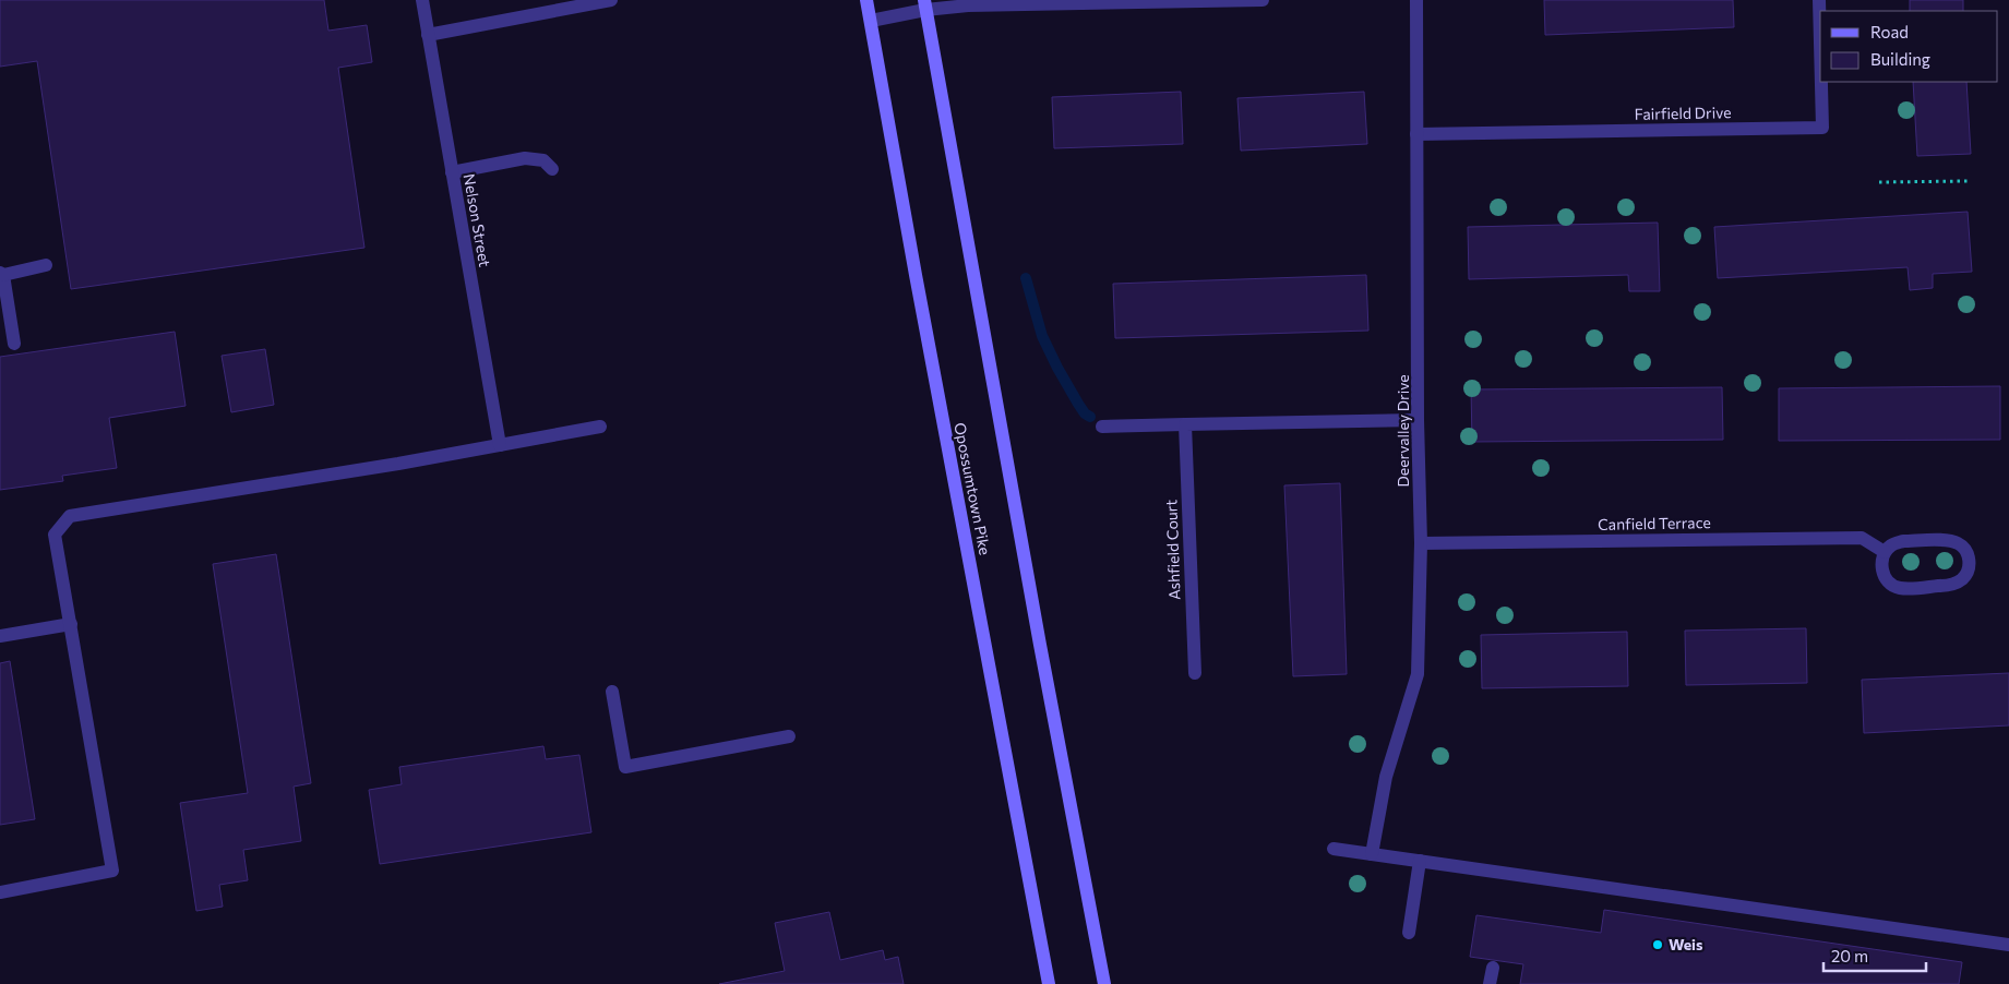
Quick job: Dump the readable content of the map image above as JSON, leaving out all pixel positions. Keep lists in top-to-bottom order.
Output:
{
  "streets": {
    "main road": ["Opossumtown Pike"],
    "street": [
      "Fairfield Drive",
      "Nelson Street",
      "Deervalley Drive",
      "Canfield Terrace",
      "Ashfield Court"
    ]
  },
  "crossings": [
    ["Fairfield Drive", "Deervalley Drive"],
    ["Deervalley Drive", "Canfield Terrace"]
  ],
  "places": ["Weis"],
  "legend": ["Road", "Building"],
  "scale_bar": "20 m"
}
